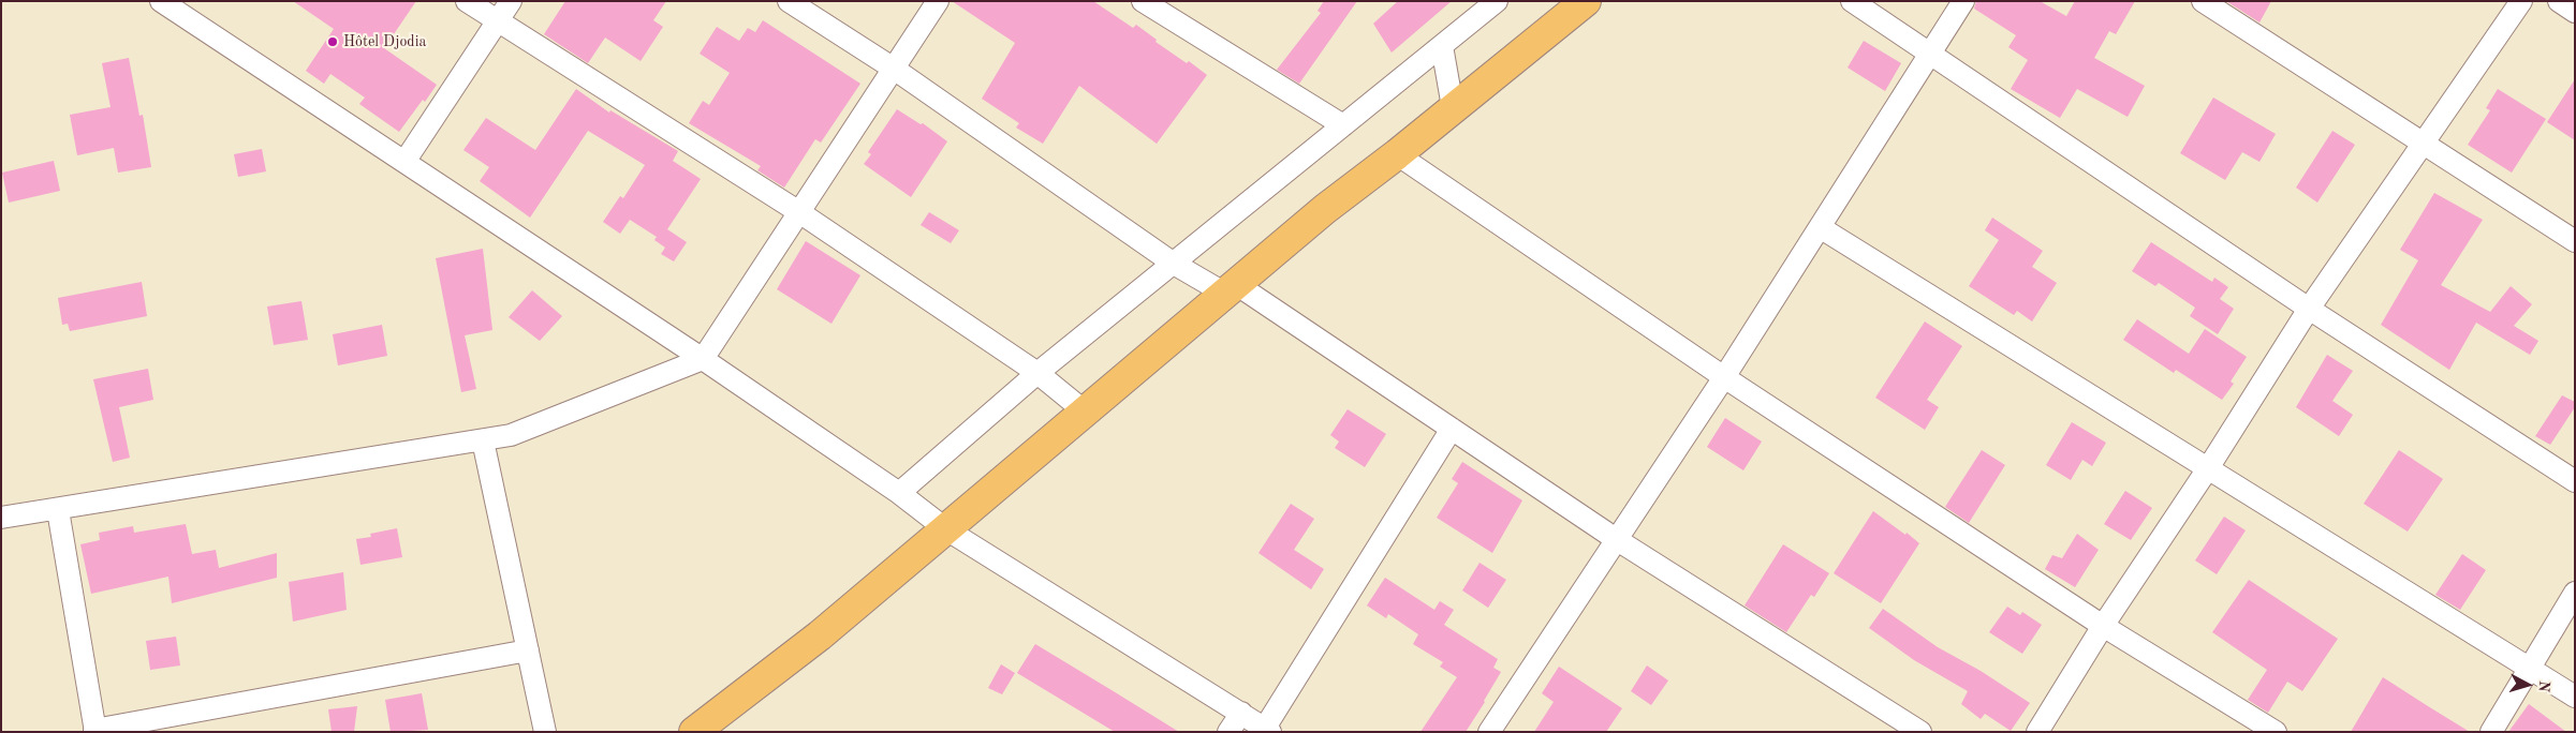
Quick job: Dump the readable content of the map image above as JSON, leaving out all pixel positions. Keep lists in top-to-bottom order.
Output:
{
  "places": ["Hôtel Djodia"],
  "north": "right"
}
